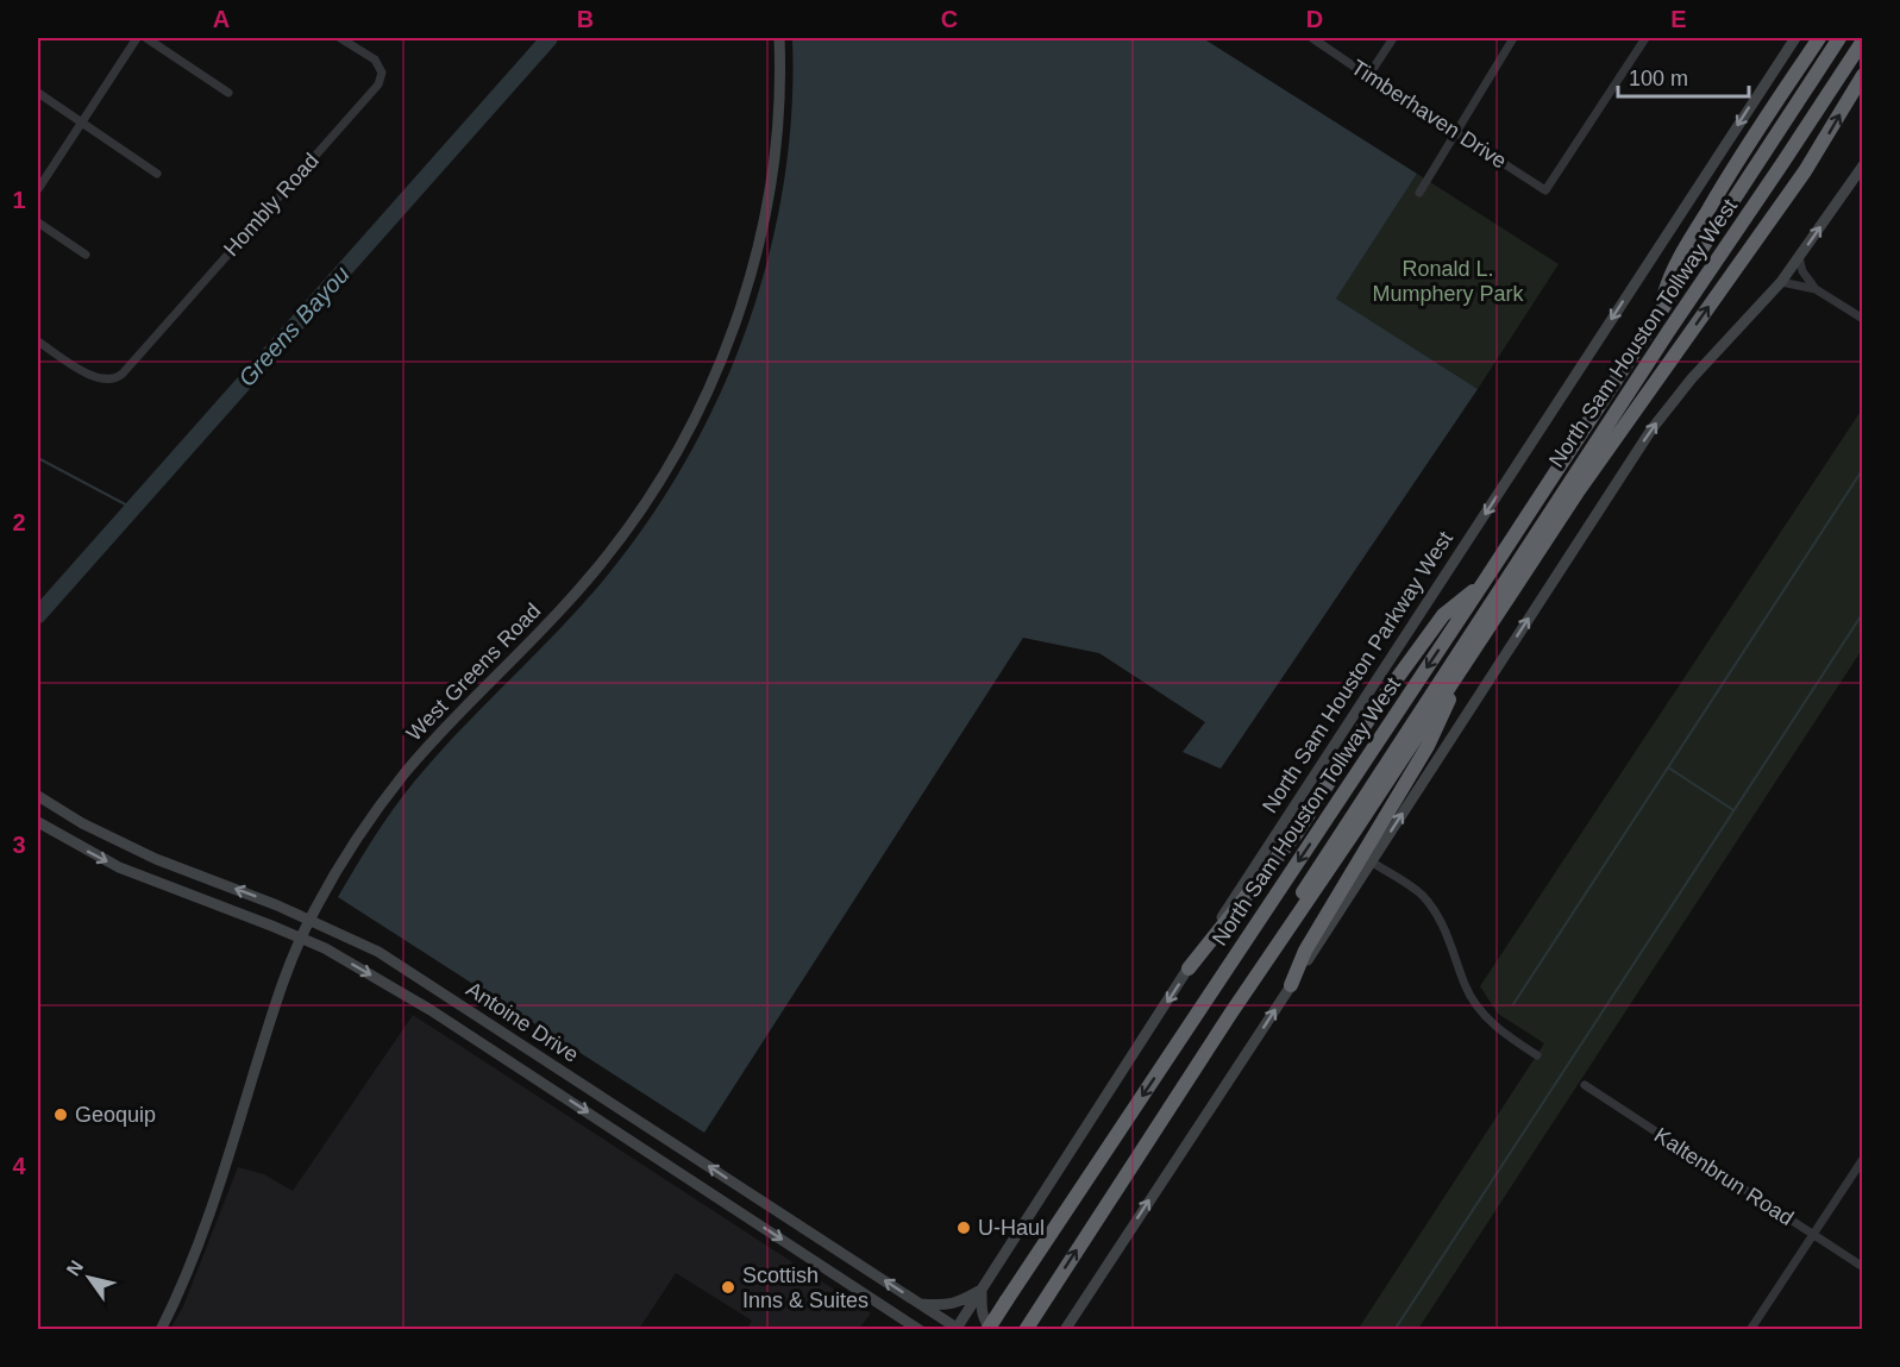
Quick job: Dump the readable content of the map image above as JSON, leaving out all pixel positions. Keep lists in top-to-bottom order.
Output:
{
  "streets": {
    "highway": ["North Sam Houston Tollway West"],
    "main road": ["West Greens Road", "North Sam Houston Parkway West", "Antoine Drive"],
    "street": ["Timberhaven Drive", "Hombly Road", "Kaltenbrun Road"]
  },
  "crossings": [
    ["West Greens Road", "Antoine Drive"],
    ["North Sam Houston Parkway West", "Antoine Drive"]
  ],
  "water": ["Greens Bayou"],
  "parks": ["Ronald L. Mumphery Park"],
  "places": ["Geoquip", "U-Haul", "Scottish Inns & Suites"],
  "scale_bar": "100 m",
  "north": "top left",
  "grid": {
    "columns": [
      "A",
      "B",
      "C",
      "D",
      "E"
    ],
    "rows": [
      "1",
      "2",
      "3",
      "4"
    ]
  }
}
